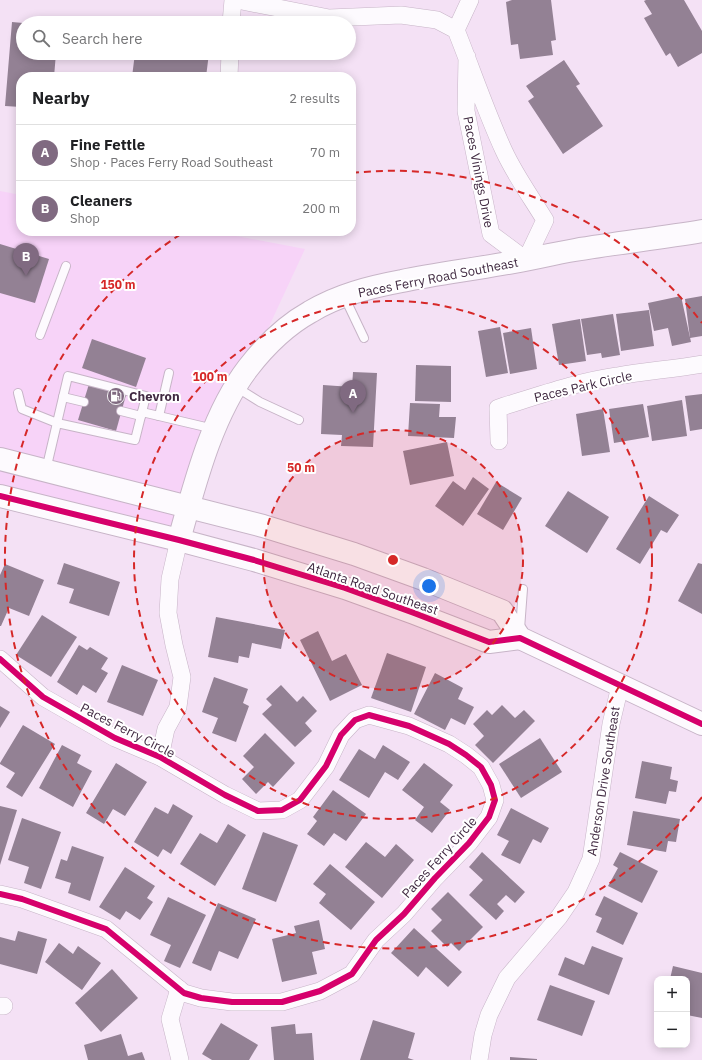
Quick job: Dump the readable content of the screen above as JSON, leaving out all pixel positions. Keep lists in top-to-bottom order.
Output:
{
  "streets": {
    "main road": ["Paces Ferry Road Southeast", "Atlanta Road Southeast"],
    "street": [
      "Paces Vinings Drive",
      "Paces Park Circle",
      "Paces Ferry Circle",
      "Anderson Drive Southeast"
    ]
  },
  "crossings": [
    ["Paces Vinings Drive", "Paces Ferry Road Southeast"],
    ["Paces Ferry Road Southeast", "Atlanta Road Southeast"],
    ["Paces Ferry Road Southeast", "Paces Ferry Circle"]
  ],
  "places": {
    "fuel station": ["Chevron"]
  },
  "page": {
    "search": "Search here",
    "heading": ["Nearby", "2 results"],
    "list": [
      {
        "mark": "A",
        "name": "Fine Fettle",
        "note": "Shop · Paces Ferry Road Southeast",
        "value": "70 m"
      },
      {
        "mark": "B",
        "name": "Cleaners",
        "note": "Shop",
        "value": "200 m"
      }
    ],
    "pins": ["B", "A"],
    "map_buttons": ["+", "−"]
  },
  "rings": ["150 m", "100 m", "50 m"]
}
